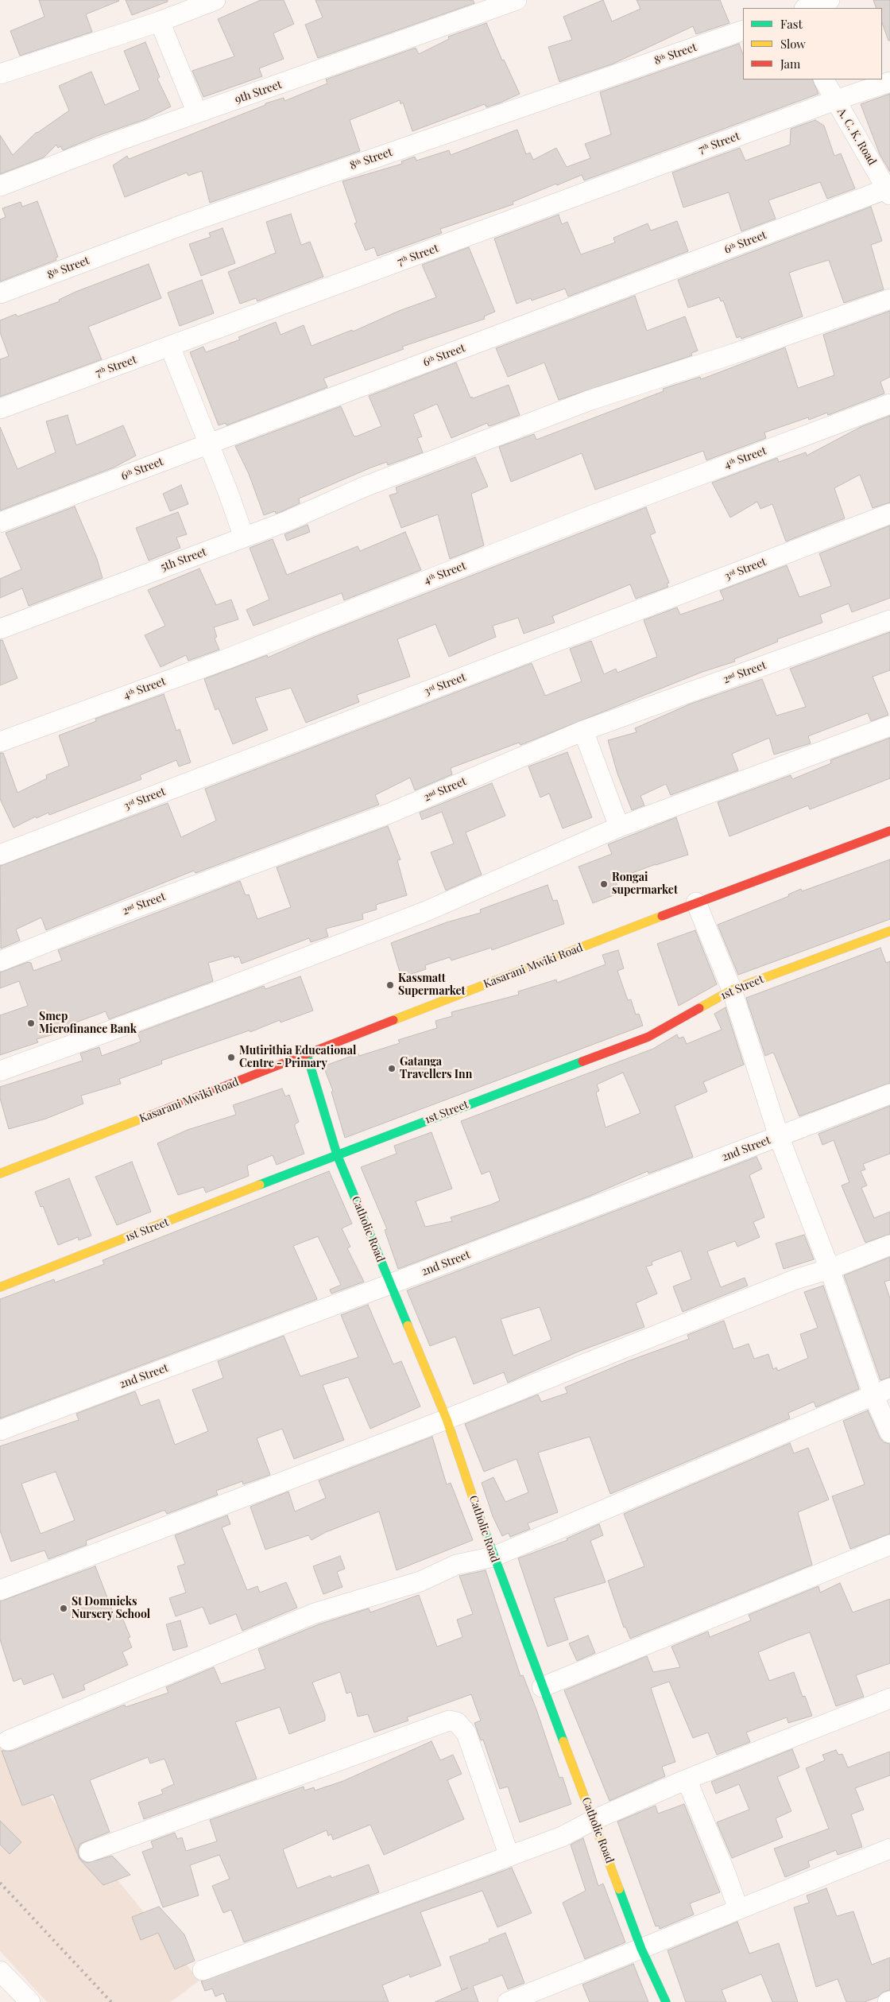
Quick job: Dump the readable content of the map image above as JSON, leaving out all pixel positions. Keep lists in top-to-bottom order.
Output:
{
  "streets": {
    "street": [
      "8ᵗʰ Street",
      "9th Street",
      "A. C. K. Road",
      "7ᵗʰ Street",
      "6ᵗʰ Street",
      "4ᵗʰ Street",
      "5th Street",
      "3ʳᵈ Street",
      "2ⁿᵈ Street",
      "Kasarani Mwiki Road",
      "1st Street",
      "2nd Street",
      "Catholic Road"
    ]
  },
  "crossings": [
    ["A. C. K. Road", "7ᵗʰ Street"],
    ["A. C. K. Road", "6ᵗʰ Street"],
    ["Kasarani Mwiki Road", "Catholic Road"],
    ["1st Street", "Catholic Road"],
    ["2nd Street", "Catholic Road"]
  ],
  "places": [
    "Rongai supermarket",
    "Kassmatt Supermarket",
    "Smep Microfinance Bank",
    "Mutirithia Educational Centre - Primary",
    "Gatanga Travellers Inn",
    "St Domnicks Nursery School"
  ],
  "legend": ["Fast", "Slow", "Jam"]
}
